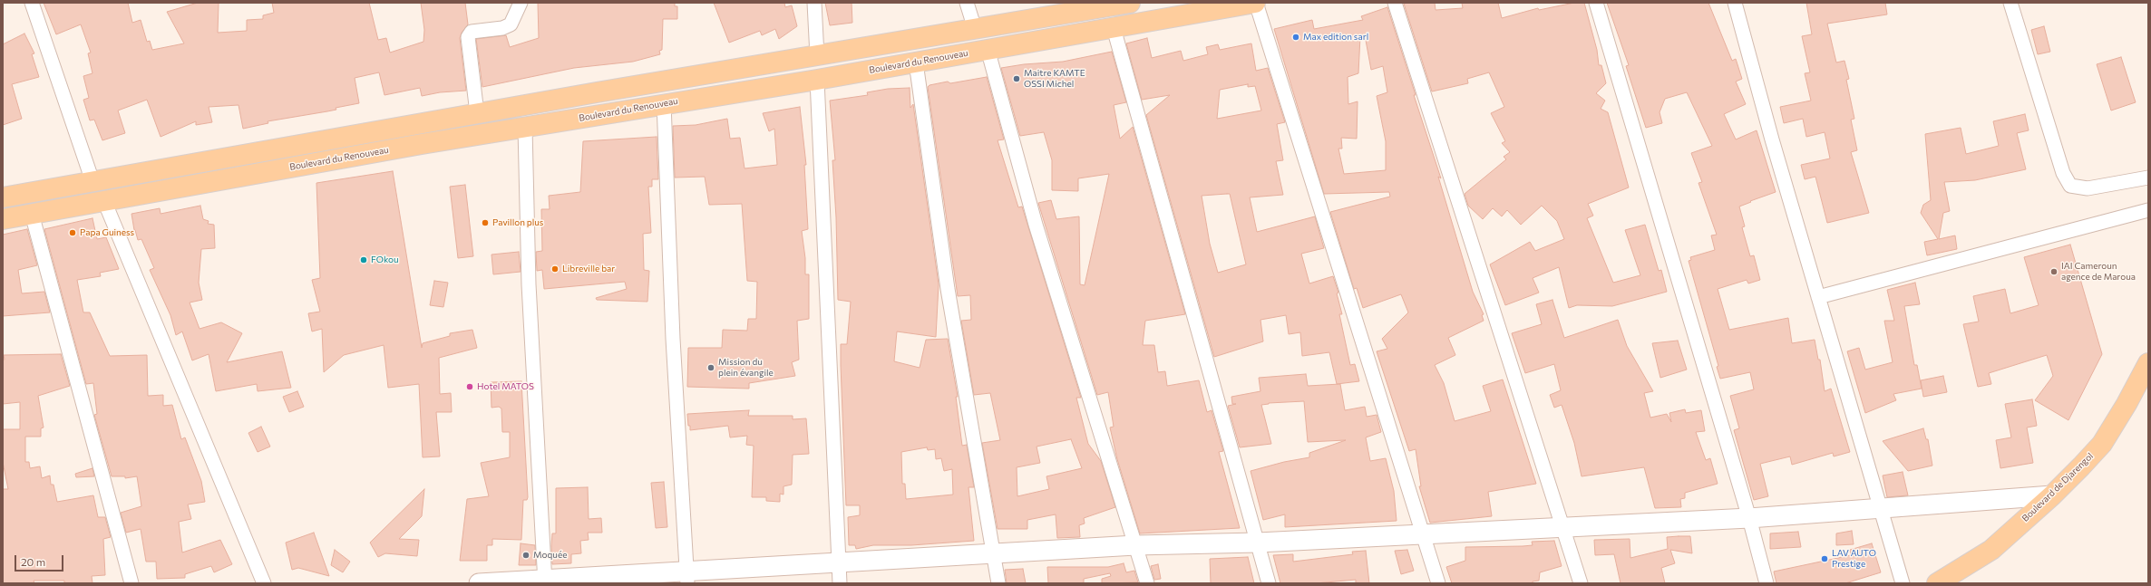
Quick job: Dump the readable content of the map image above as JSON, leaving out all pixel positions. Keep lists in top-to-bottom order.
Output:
{
  "streets": {
    "main road": ["Boulevard du Renouveau", "Boulevard de Djarengol"]
  },
  "places": [
    "Max edition sarl",
    "Maitre KAMTE OSSI Michel",
    "Pavillon plus",
    "Papa Guiness",
    "FOkou",
    "Libreville bar",
    "IAI Cameroun agence de Maroua",
    "Mission du plein évangile",
    "Hotel MATOS",
    "Moquée",
    "LAV AUTO Prestige"
  ],
  "scale_bar": "20 m"
}
